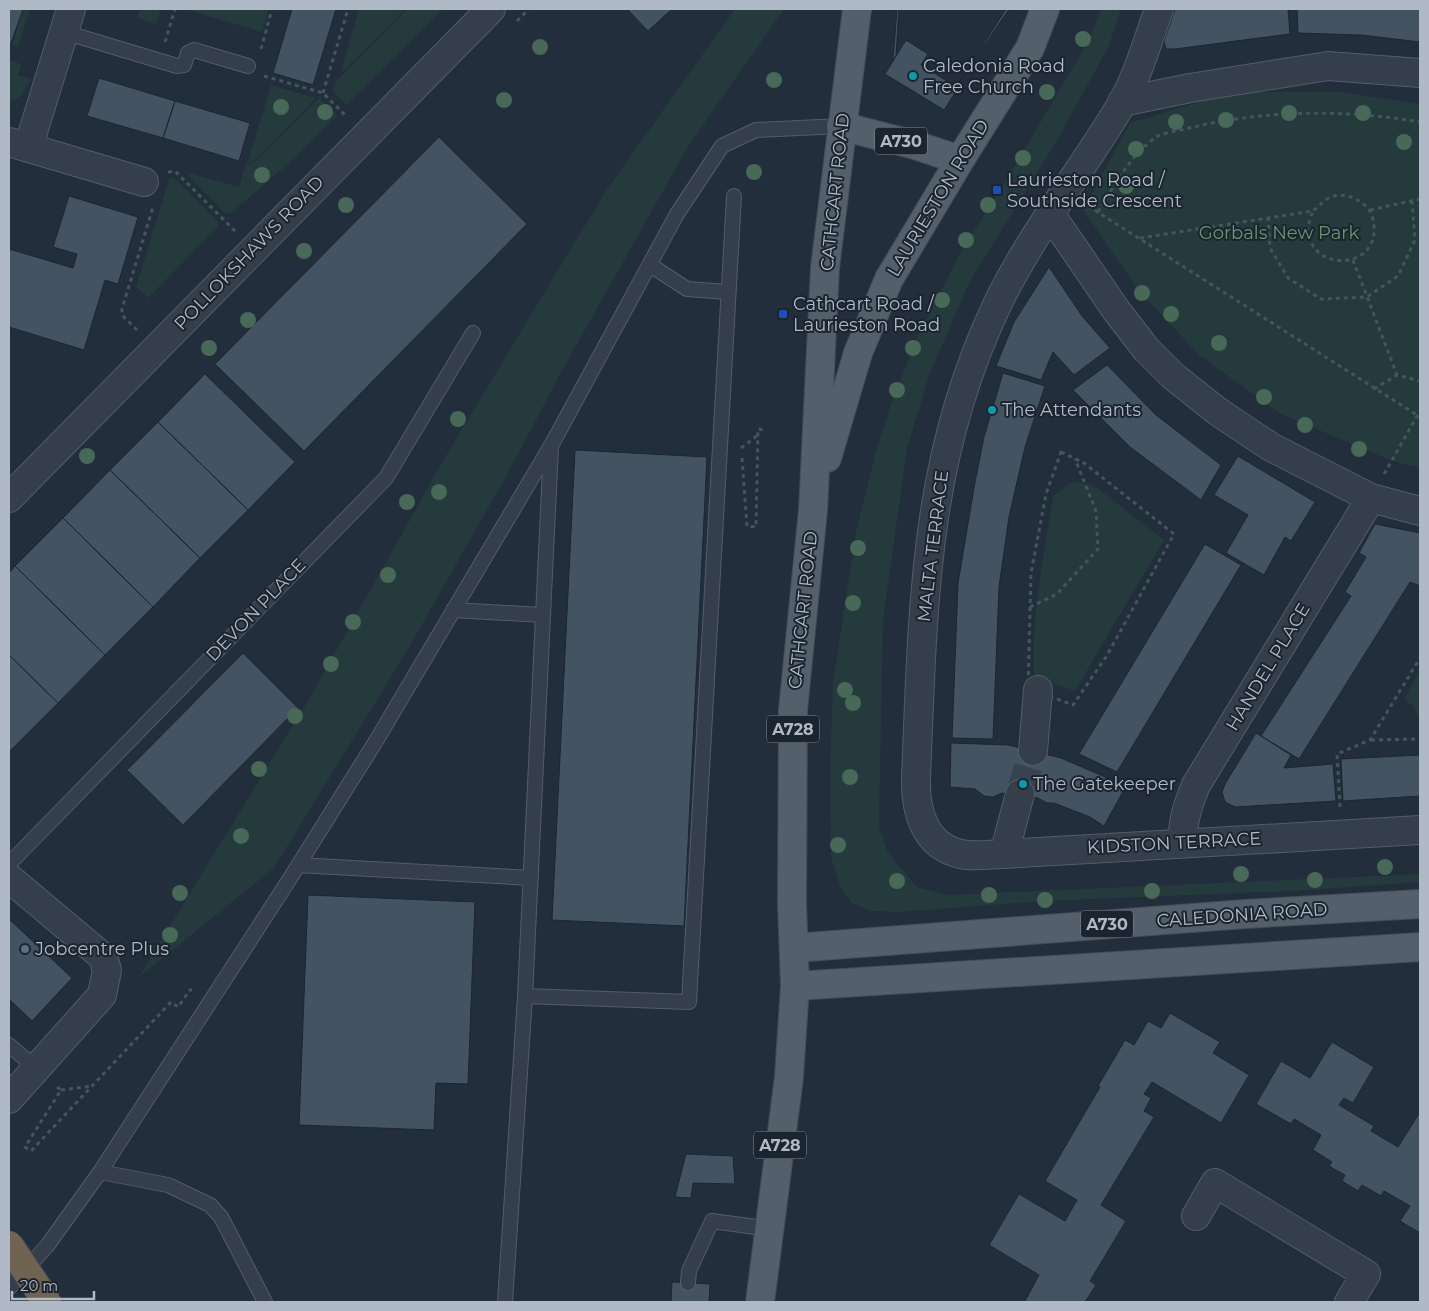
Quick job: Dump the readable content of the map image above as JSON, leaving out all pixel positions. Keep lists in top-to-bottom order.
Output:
{
  "streets": {
    "main road": [
      "A730",
      "CATHCART ROAD",
      "LAURIESTON ROAD",
      "A728",
      "CALEDONIA ROAD"
    ],
    "street": [
      "POLLOKSHAWS ROAD",
      "MALTA TERRACE",
      "HANDEL PLACE",
      "KIDSTON TERRACE"
    ],
    "lane": ["DEVON PLACE"]
  },
  "crossings": [
    ["A730", "CATHCART ROAD"],
    ["A730", "LAURIESTON ROAD"],
    ["CATHCART ROAD", "LAURIESTON ROAD"],
    ["CATHCART ROAD", "CALEDONIA ROAD"],
    ["MALTA TERRACE", "KIDSTON TERRACE"],
    ["HANDEL PLACE", "KIDSTON TERRACE"]
  ],
  "parks": ["Gorbals New Park"],
  "places": {
    "other": [
      "Caledonia Road Free Church",
      "The Attendants",
      "The Gatekeeper",
      "Jobcentre Plus"
    ],
    "transit": ["Laurieston Road / Southside Crescent", "Cathcart Road / Laurieston Road"]
  },
  "scale_bar": "20 m"
}
